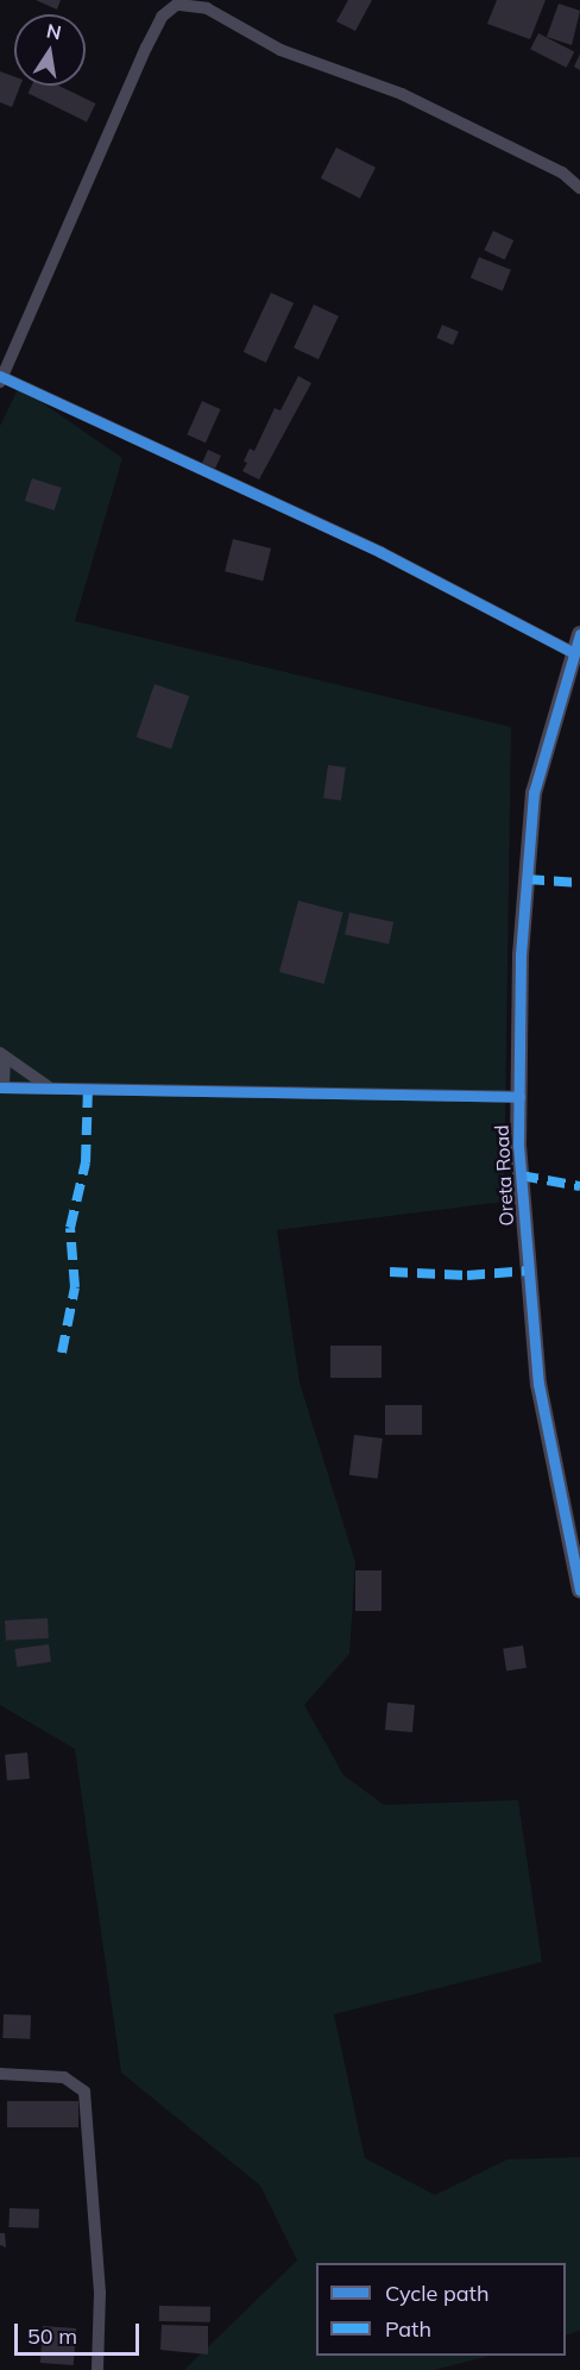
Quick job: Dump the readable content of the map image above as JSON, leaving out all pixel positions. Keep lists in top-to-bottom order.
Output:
{
  "streets": {
    "street": ["Oreta Road"]
  },
  "legend": ["Cycle path", "Path"],
  "scale_bar": "50 m",
  "north": "top"
}
